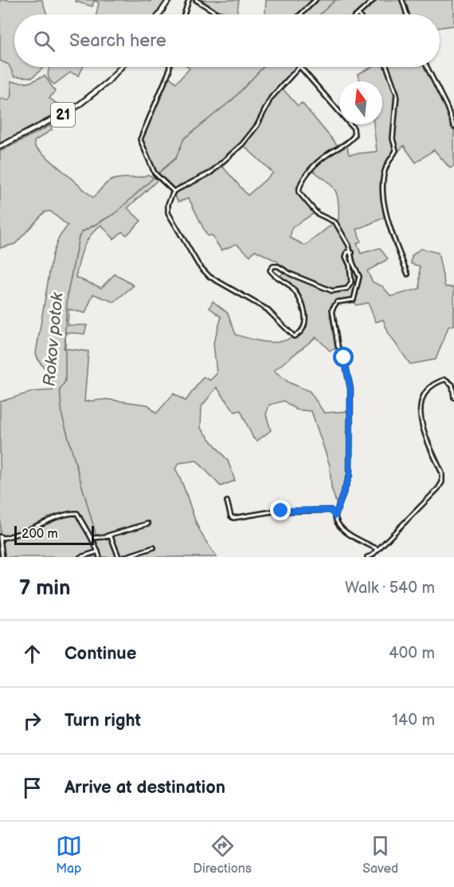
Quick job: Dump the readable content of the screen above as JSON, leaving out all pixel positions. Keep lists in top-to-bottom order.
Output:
{
  "streets": {
    "main road": ["21"]
  },
  "water": ["Rokov potok"],
  "scale_bar": "200 m",
  "north": "top",
  "page": {
    "search": "Search here",
    "scale": "200 m",
    "heading": ["7 min", "Walk · 540 m"],
    "list": [
      ["Continue", "400 m"],
      ["Turn right", "140 m"],
      "Arrive at destination"
    ],
    "nav": ["Map", "Directions", "Saved"]
  }
}
